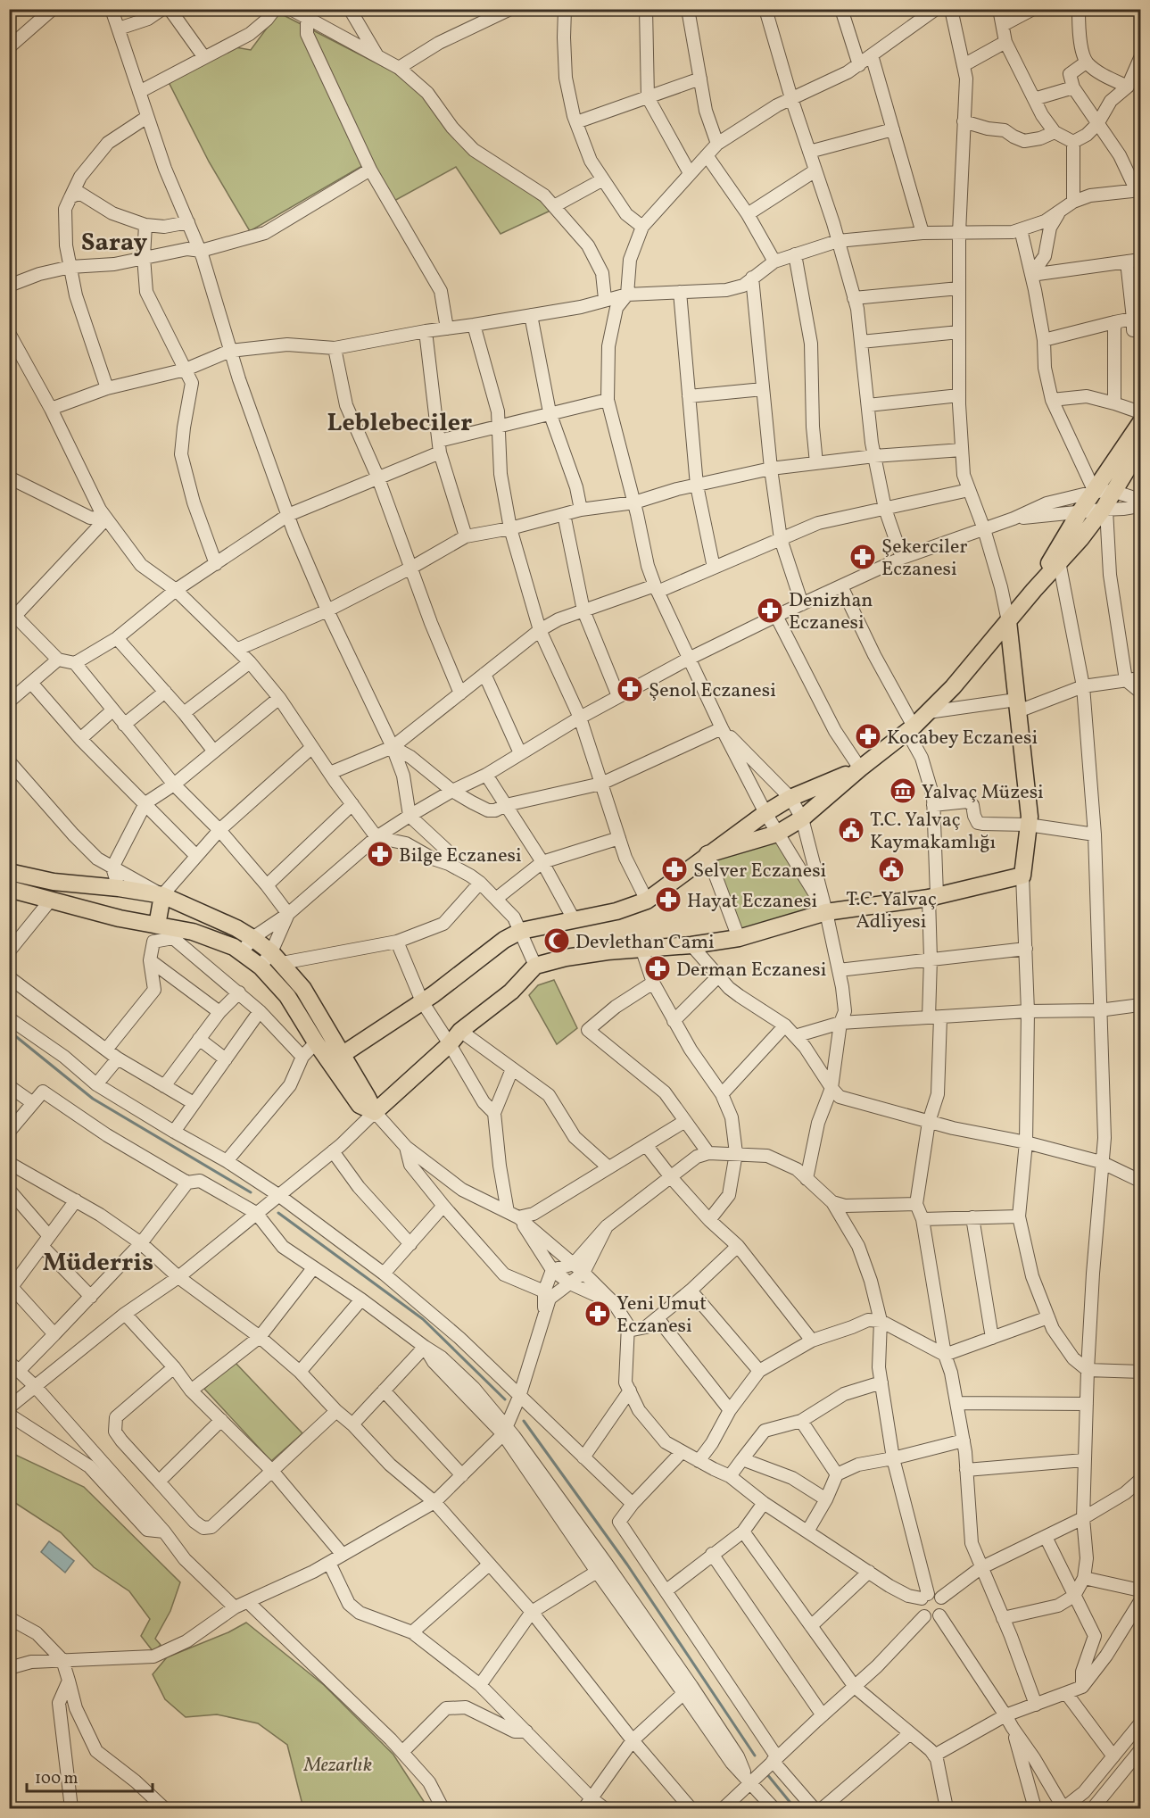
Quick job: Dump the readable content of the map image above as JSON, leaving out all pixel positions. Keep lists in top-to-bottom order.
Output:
{
  "districts": ["Saray", "Leblebeciler", "Müderris"],
  "parks": ["Mezarlık"],
  "places": {
    "pharmacy": [
      "Şekerciler Eczanesi",
      "Denizhan Eczanesi",
      "Şenol Eczanesi",
      "Kocabey Eczanesi",
      "Bilge Eczanesi",
      "Selver Eczanesi",
      "Hayat Eczanesi",
      "Derman Eczanesi",
      "Yeni Umut Eczanesi"
    ],
    "museum": ["Yalvaç Müzesi"],
    "public building": ["T.C. Yalvaç Kaymakamlığı", "T.C. Yalvaç Adliyesi"],
    "mosque": ["Devlethan Cami"]
  },
  "scale_bar": "100 m"
}
